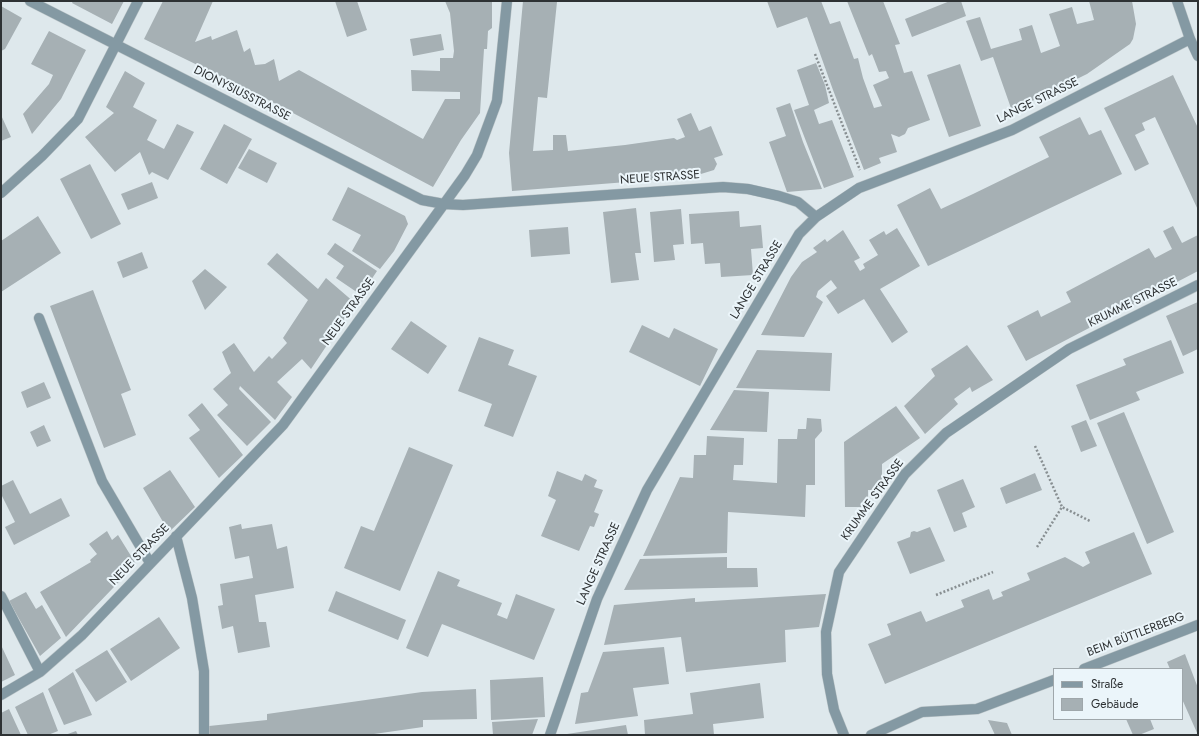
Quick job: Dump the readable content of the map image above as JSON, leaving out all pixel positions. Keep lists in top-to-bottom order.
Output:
{
  "streets": {
    "street": [
      "DIONYSIUSSTRASSE",
      "LANGE STRASSE",
      "NEUE STRASSE",
      "KRUMME STRASSE",
      "BEIM BÜTTLERBERG"
    ]
  },
  "crossings": [
    ["DIONYSIUSSTRASSE", "NEUE STRASSE"],
    ["LANGE STRASSE", "NEUE STRASSE"]
  ],
  "legend": ["Straße", "Gebäude"]
}
